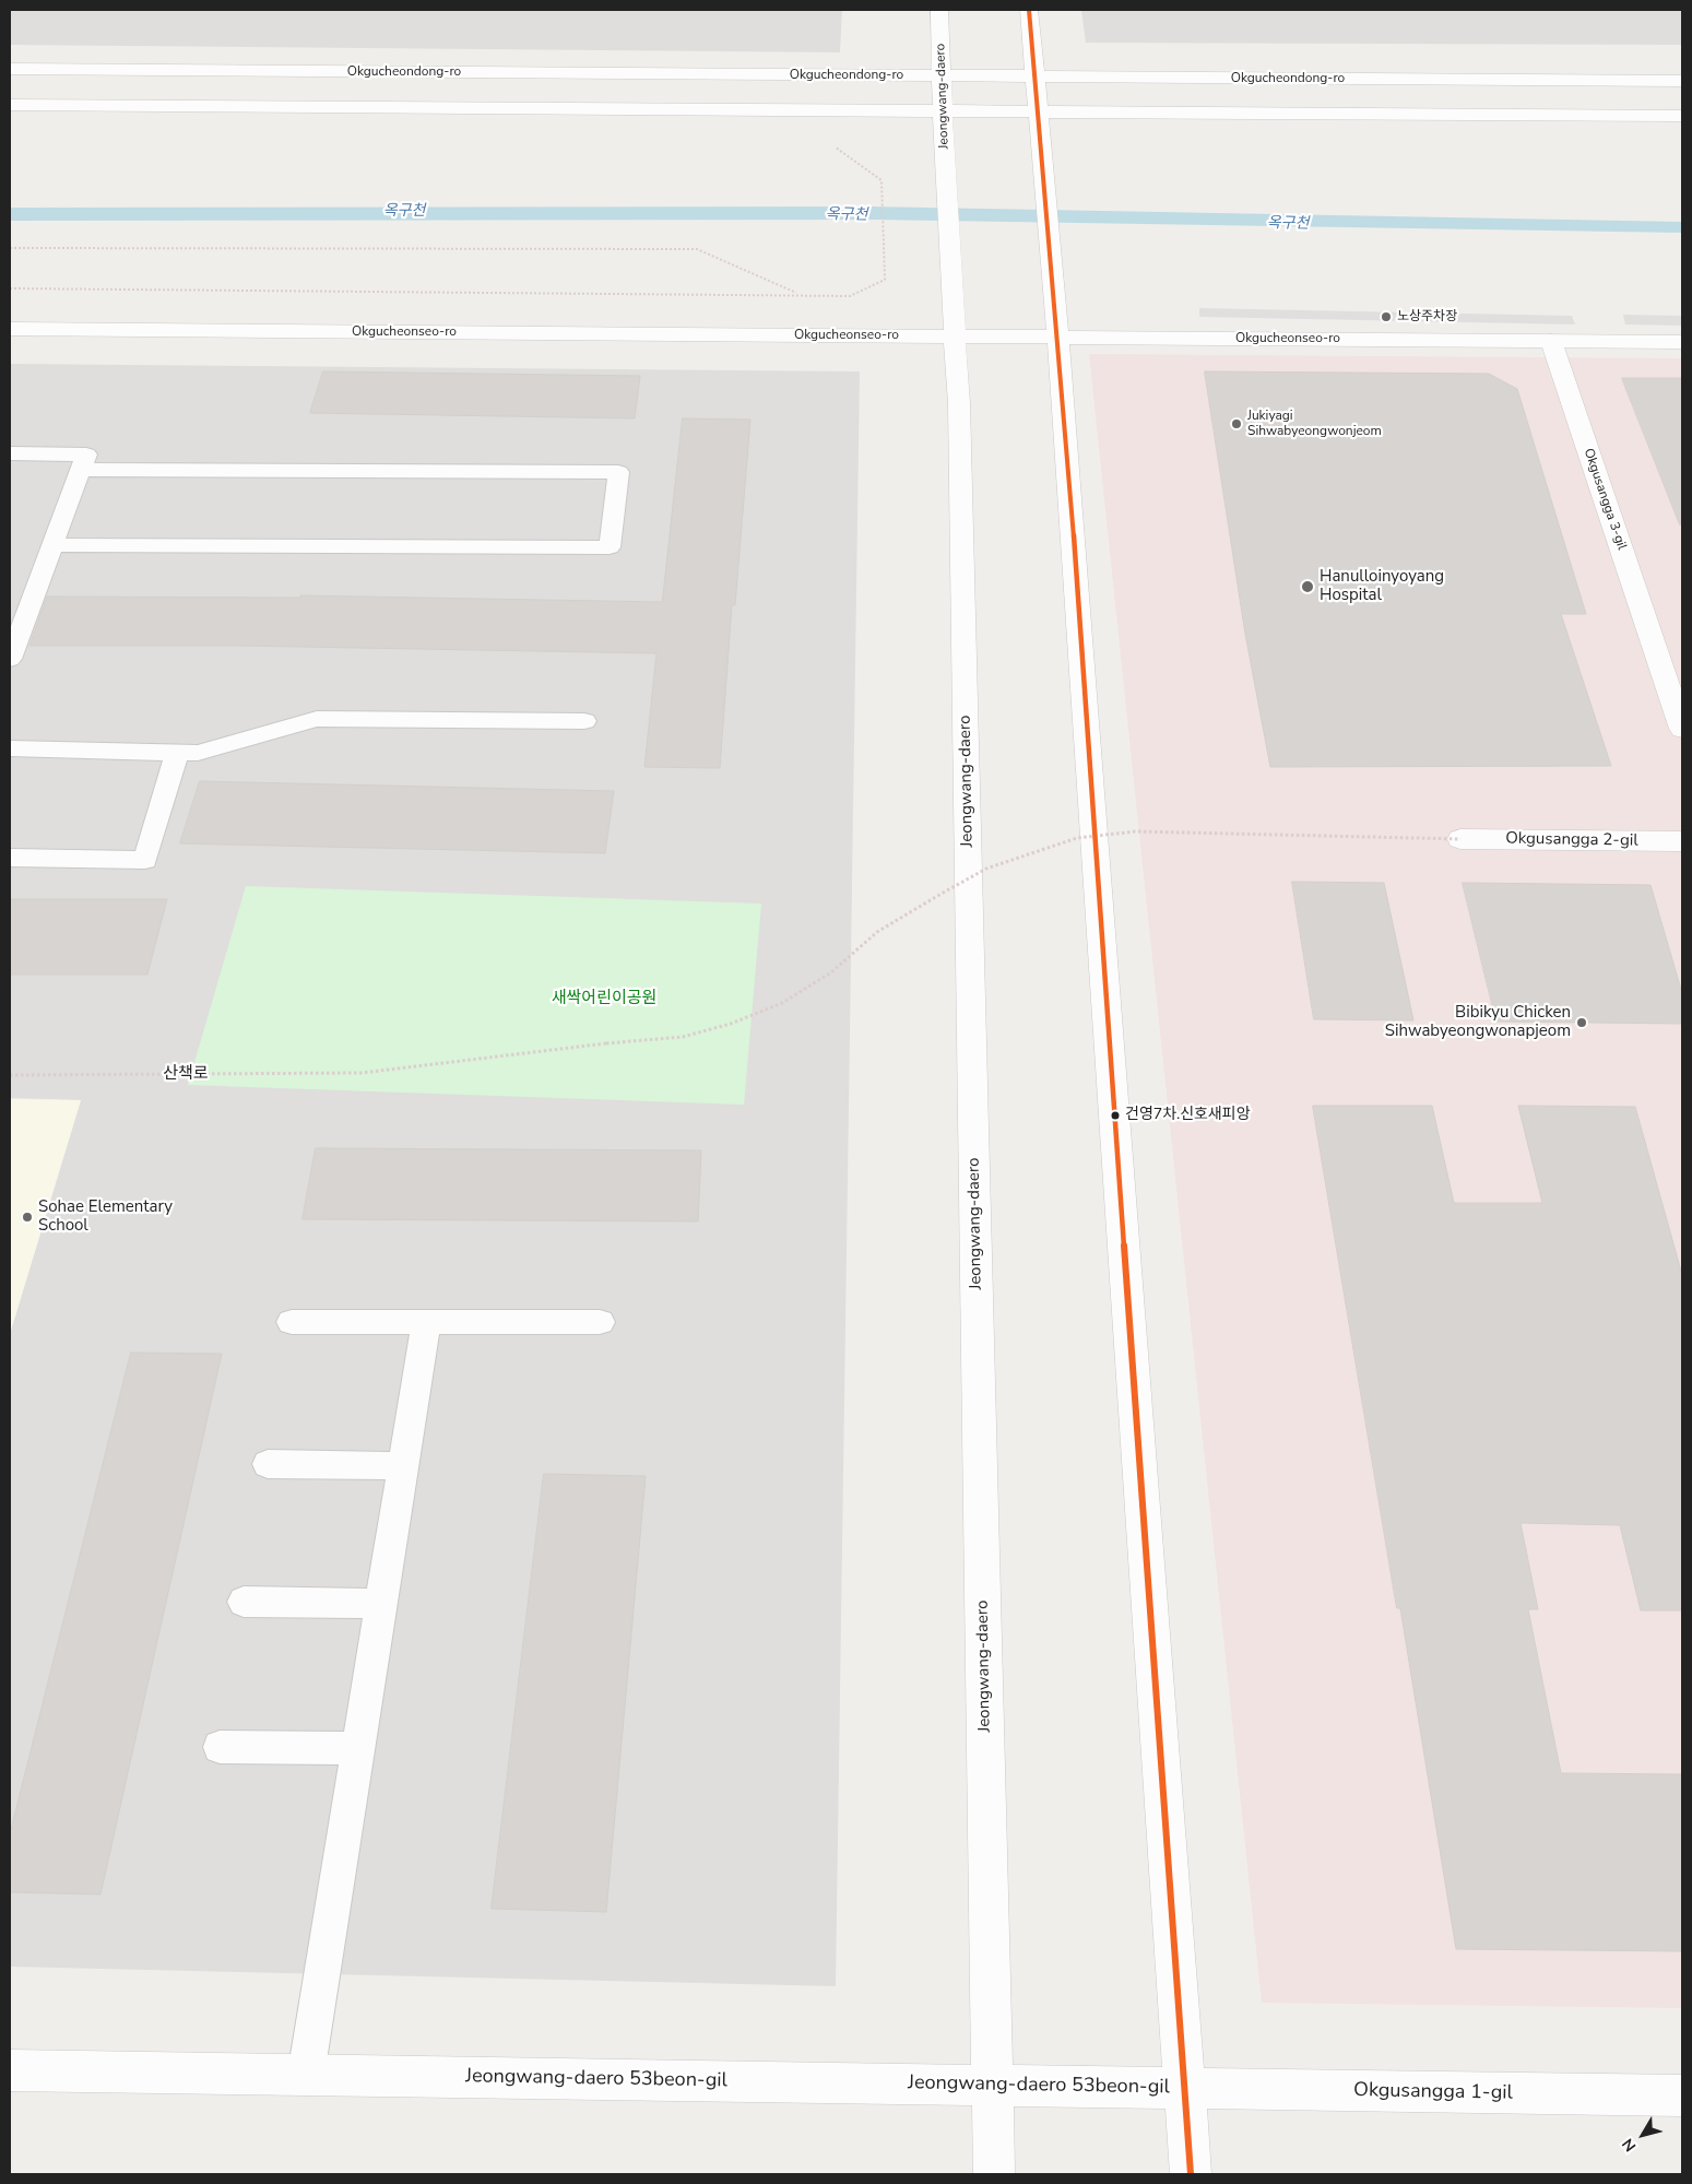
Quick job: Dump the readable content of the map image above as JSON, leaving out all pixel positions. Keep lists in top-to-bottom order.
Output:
{
  "streets": {
    "street": [
      "Okgucheondong-ro",
      "Jeongwang-daero",
      "Okgucheonseo-ro",
      "Okgusangga 3-gil",
      "Okgusangga 2-gil",
      "Jeongwang-daero 53beon-gil",
      "Okgusangga 1-gil"
    ],
    "path": ["산책로"]
  },
  "crossings": [
    ["Okgucheondong-ro", "Jeongwang-daero"],
    ["Jeongwang-daero", "Okgucheonseo-ro"],
    ["Jeongwang-daero", "Jeongwang-daero 53beon-gil"],
    ["Okgucheonseo-ro", "Okgusangga 3-gil"],
    ["Okgusangga 2-gil", "산책로"],
    ["Jeongwang-daero 53beon-gil", "Okgusangga 1-gil"]
  ],
  "water": ["옥구천"],
  "parks": ["새싹어린이공원"],
  "places": [
    "노상주차장",
    "Jukiyagi Sihwabyeongwonjeom",
    "Hanulloinyoyang Hospital",
    "Bibikyu Chicken Sihwabyeongwonapjeom",
    "건영7차.신호새피앙",
    "Sohae Elementary School"
  ],
  "north": "bottom left"
}
